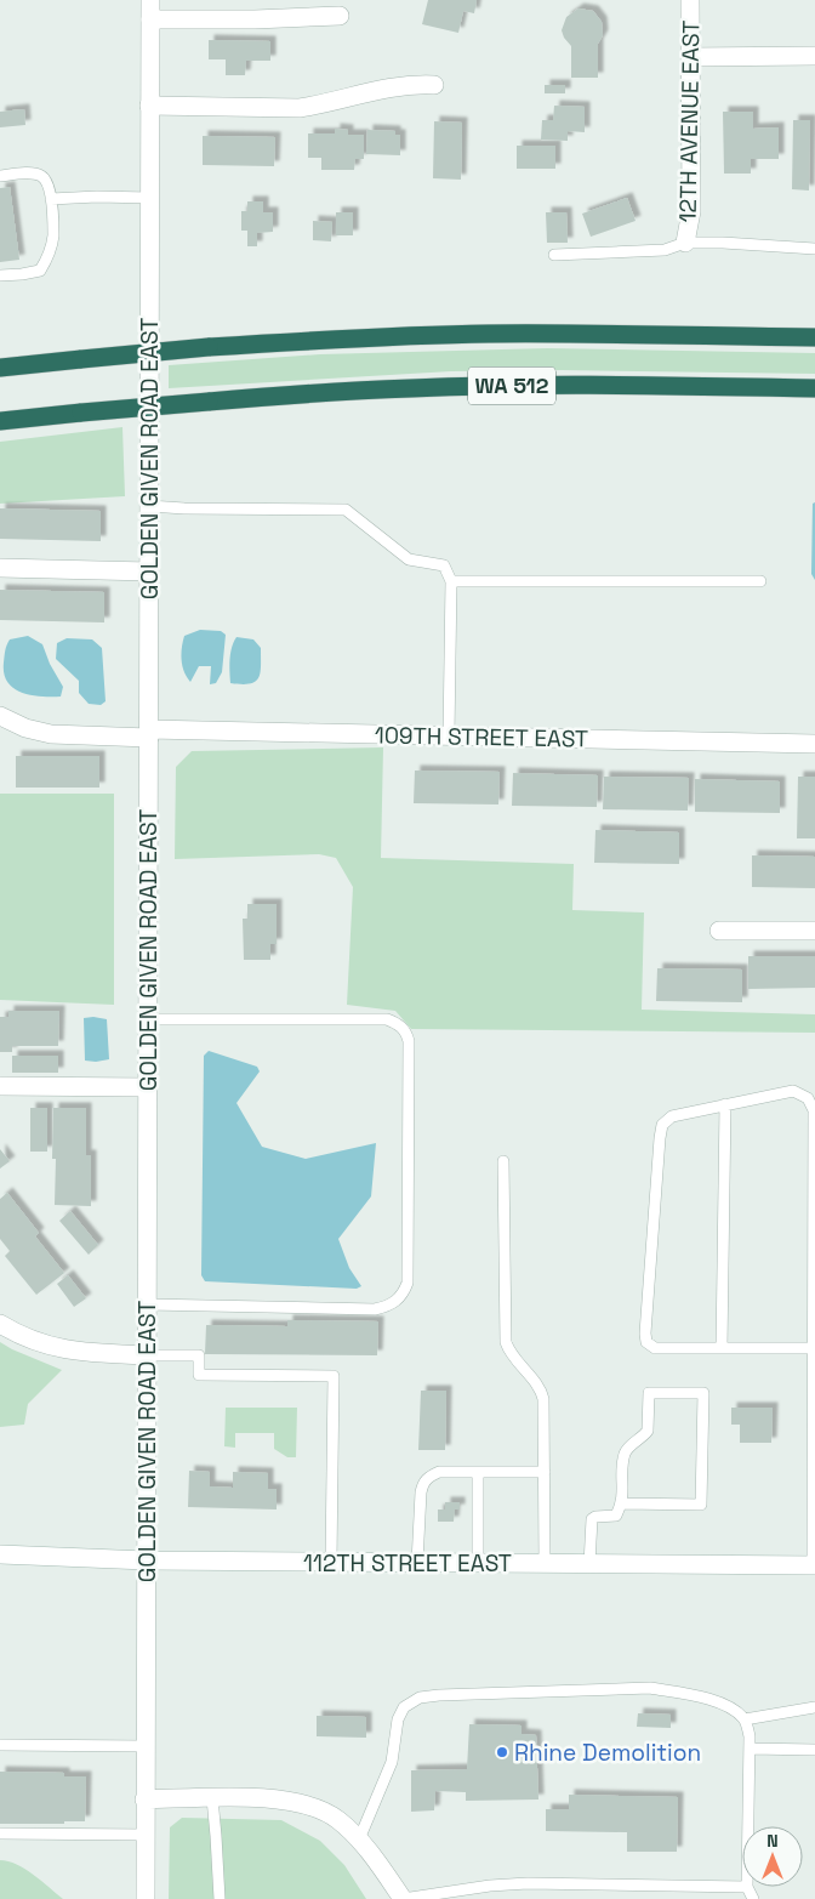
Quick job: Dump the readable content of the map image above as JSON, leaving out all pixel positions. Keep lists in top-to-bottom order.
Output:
{
  "streets": {
    "highway": ["WA 512"],
    "street": [
      "12TH AVENUE EAST",
      "GOLDEN GIVEN ROAD EAST",
      "109TH STREET EAST",
      "112TH STREET EAST"
    ]
  },
  "crossings": [
    ["GOLDEN GIVEN ROAD EAST", "109TH STREET EAST"],
    ["GOLDEN GIVEN ROAD EAST", "112TH STREET EAST"]
  ],
  "places": ["Rhine Demolition"],
  "north": "top"
}
